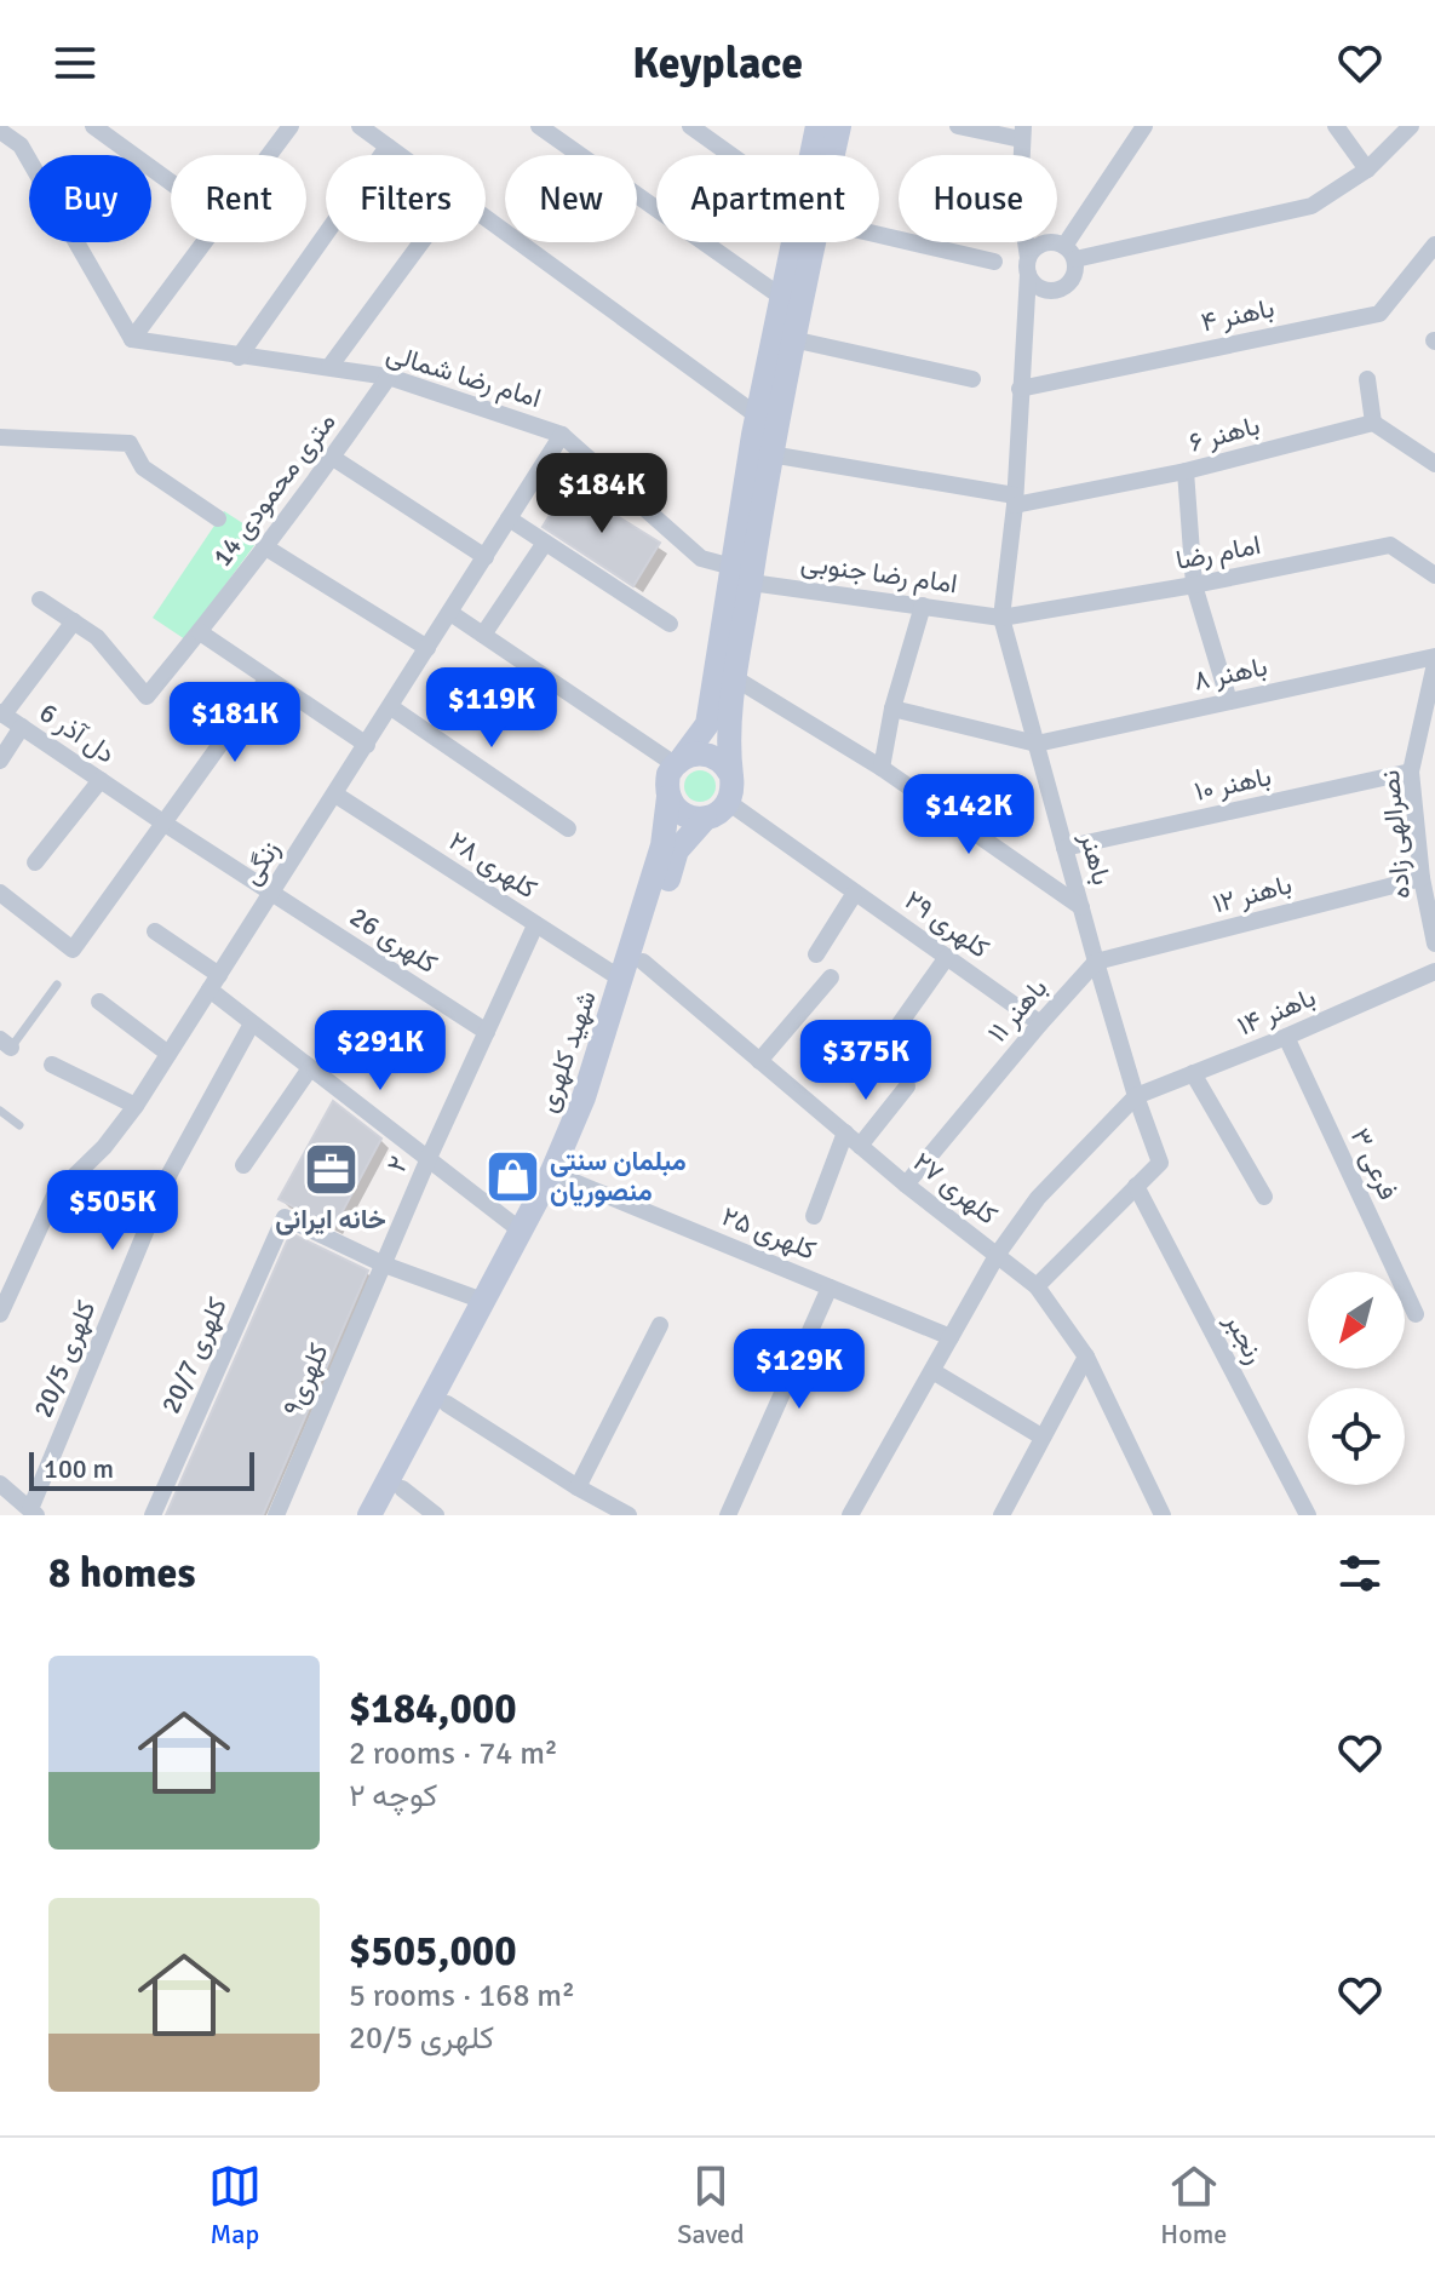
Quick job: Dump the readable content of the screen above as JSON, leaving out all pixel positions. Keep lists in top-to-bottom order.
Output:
{
  "streets": {
    "main road": ["شهید کلهری"],
    "street": [
      "باهنر ۴",
      "امام رضا شمالی",
      "باهنر ۶",
      "14 متری محمودی",
      "امام رضا",
      "امام رضا جنوبی",
      "باهنر ۸",
      "دل آذر 6",
      "باهنر ۱۰",
      "نصرالهی زاده",
      "باهنر",
      "زنگی",
      "کلهری ۲۸",
      "باهنر ۱۲",
      "کلهری ۲۹",
      "کلهری 26",
      "باهنر ۱۱",
      "باهنر ۱۴",
      "۲",
      "فرعی ۳",
      "کلهری ۲۷",
      "کلهری ۲۵",
      "رنجبر",
      "کلهری 20/7",
      "کلهری 20/5",
      "کلهری۹"
    ]
  },
  "crossings": [
    ["باهنر ۴", "باهنر"],
    ["امام رضا شمالی", "14 متری محمودی"],
    ["امام رضا شمالی", "امام رضا جنوبی"],
    ["امام رضا شمالی", "زنگی"],
    ["باهنر ۶", "باهنر"],
    ["امام رضا", "امام رضا جنوبی"],
    ["امام رضا", "باهنر"],
    ["امام رضا جنوبی", "باهنر"],
    ["باهنر ۸", "نصرالهی زاده"],
    ["باهنر ۸", "باهنر"],
    ["دل آذر 6", "زنگی"],
    ["دل آذر 6", "کلهری 26"],
    ["باهنر ۱۰", "نصرالهی زاده"],
    ["باهنر ۱۰", "باهنر"],
    ["نصرالهی زاده", "باهنر ۱۲"],
    ["باهنر", "باهنر ۱۲"],
    ["باهنر", "باهنر ۱۱"],
    ["باهنر", "باهنر ۱۴"],
    ["باهنر", "کلهری ۲۷"],
    ["باهنر", "رنجبر"],
    ["زنگی", "کلهری ۲۸"],
    ["زنگی", "کلهری 26"],
    ["کلهری ۲۸", "شهید کلهری"],
    ["کلهری ۲۸", "۲"],
    ["باهنر ۱۲", "باهنر ۱۱"],
    ["کلهری ۲۹", "باهنر ۱۱"],
    ["کلهری ۲۹", "شهید کلهری"],
    ["کلهری 26", "۲"],
    ["باهنر ۱۱", "کلهری ۲۷"],
    ["باهنر ۱۴", "فرعی ۳"],
    ["شهید کلهری", "کلهری ۲۷"],
    ["شهید کلهری", "کلهری ۲۵"],
    ["۲", "کلهری 20/7"],
    ["۲", "کلهری۹"],
    ["کلهری 20/7", "کلهری۹"]
  ],
  "places": {
    "office": ["خانه ایرانی"],
    "shop": ["مبلمان سنتی منصوریان"]
  },
  "scale_bar": "100 m",
  "north": "bottom left",
  "page": {
    "header": "Keyplace",
    "chip": [
      "Buy",
      "Rent",
      "Filters",
      "New",
      "Apartment",
      "House"
    ],
    "price": [
      "$184K",
      "$119K",
      "$181K",
      "$142K",
      "$291K",
      "$375K",
      "$505K",
      "$129K"
    ],
    "scale": "100 m",
    "heading": "8 homes",
    "list": [
      {
        "name": "$184,000",
        "note": "2 rooms · 74 m² · ۲ کوچه"
      },
      {
        "name": "$505,000",
        "note": "5 rooms · 168 m² · کلهری 20/5"
      }
    ],
    "tabs": ["Map", "Saved", "Home"]
  }
}
